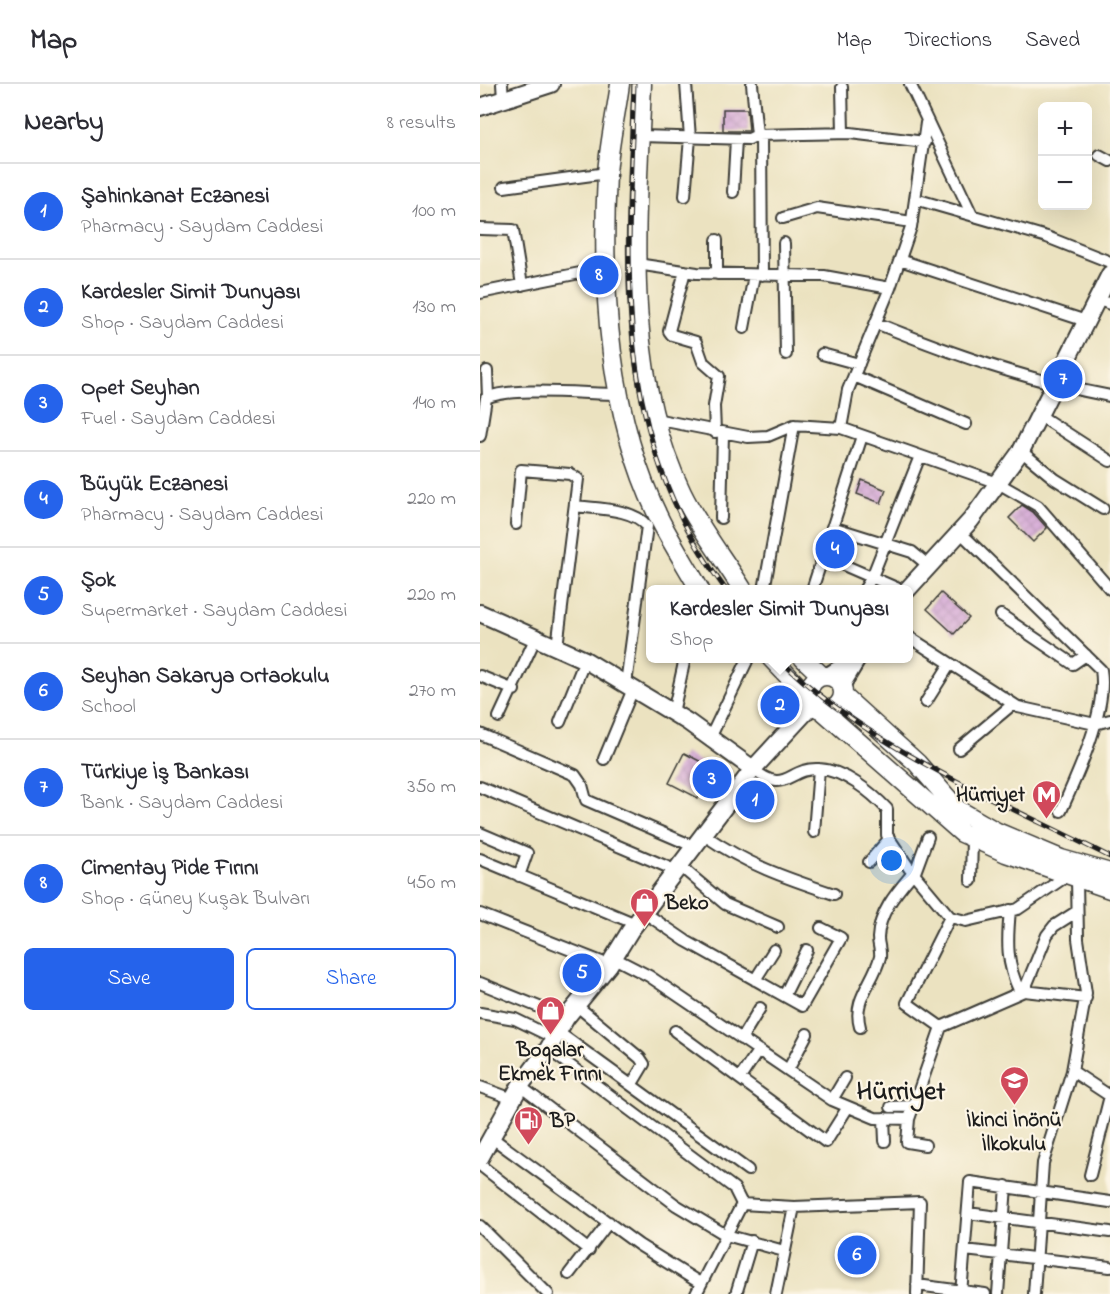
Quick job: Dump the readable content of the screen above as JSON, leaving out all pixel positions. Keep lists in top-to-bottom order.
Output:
{
  "districts": ["Hürriyet"],
  "places": {
    "metro station": ["Hürriyet"],
    "shop": ["Beko", "Bogalar Ekmek Fırını"],
    "school or university": ["İkinci İnönü İlkokulu"],
    "fuel station": ["BP"]
  },
  "page": {
    "header": "Map",
    "nav": ["Map", "Directions", "Saved"],
    "heading": ["Nearby", "8 results"],
    "map_buttons": ["+", "−"],
    "list": [
      {
        "mark": "1",
        "name": "Şahinkanat Eczanesi",
        "note": "Pharmacy · Saydam Caddesi",
        "value": "100 m"
      },
      {
        "mark": "2",
        "name": "Kardesler Simit Dunyası",
        "note": "Shop · Saydam Caddesi",
        "value": "130 m"
      },
      {
        "mark": "3",
        "name": "Opet Seyhan",
        "note": "Fuel · Saydam Caddesi",
        "value": "140 m"
      },
      {
        "mark": "4",
        "name": "Büyük Eczanesi",
        "note": "Pharmacy · Saydam Caddesi",
        "value": "220 m"
      },
      {
        "mark": "5",
        "name": "Şok",
        "note": "Supermarket · Saydam Caddesi",
        "value": "220 m"
      },
      {
        "mark": "6",
        "name": "Seyhan Sakarya Ortaokulu",
        "note": "School",
        "value": "270 m"
      },
      {
        "mark": "7",
        "name": "Türkiye İş Bankası",
        "note": "Bank · Saydam Caddesi",
        "value": "350 m"
      },
      {
        "mark": "8",
        "name": "Cimentay Pide Fırını",
        "note": "Shop · Güney Kuşak Bulvarı",
        "value": "450 m"
      }
    ],
    "pins": [
      "8",
      "7",
      "4",
      "2",
      "3",
      "1",
      "5",
      "6"
    ],
    "popup": ["Kardesler Simit Dunyası", "Shop"],
    "buttons": ["Save", "Share"]
  }
}
